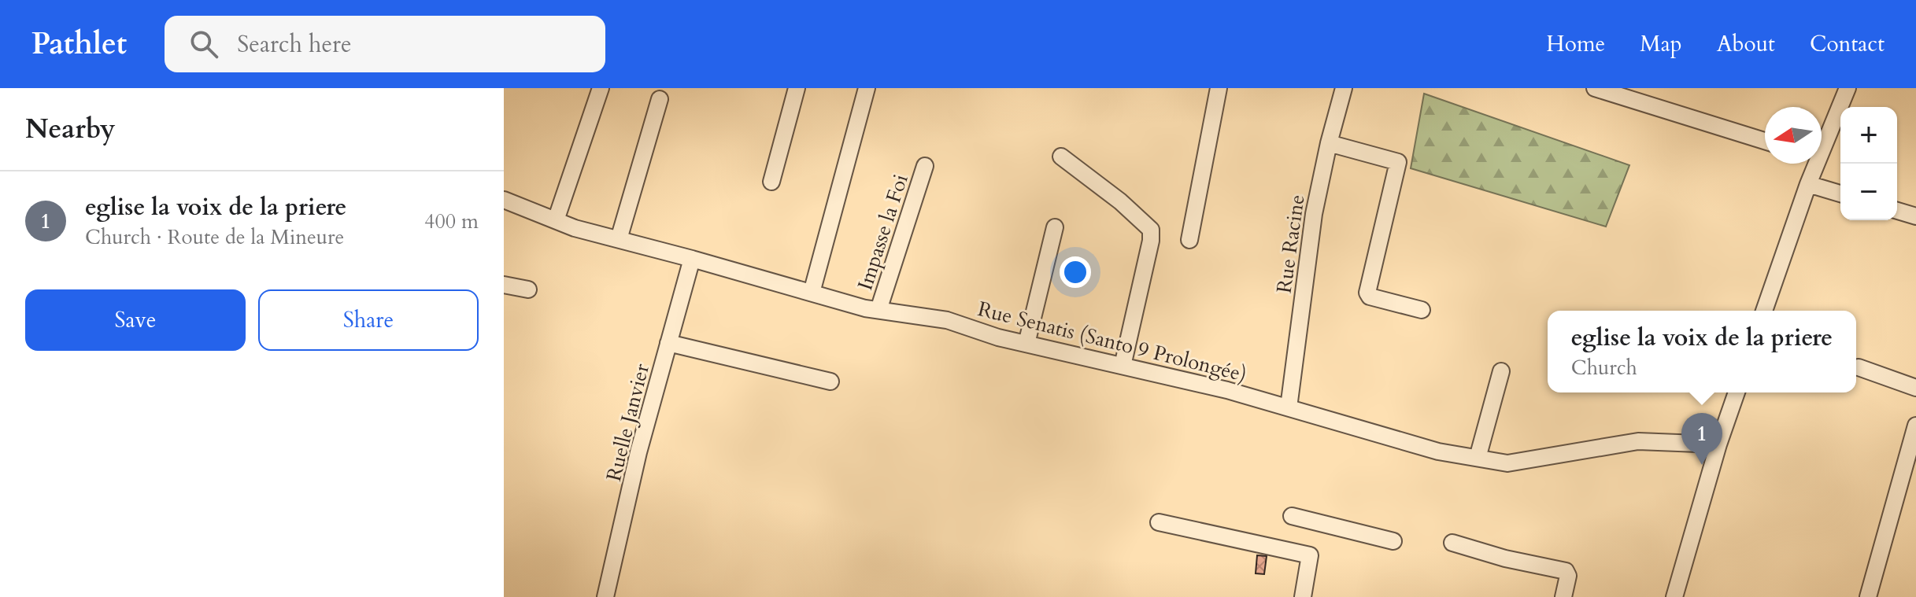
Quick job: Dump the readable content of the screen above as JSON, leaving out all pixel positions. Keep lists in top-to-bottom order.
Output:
{
  "streets": {
    "street": [
      "Impasse la Foi",
      "Rue Racine",
      "Rue Senatis (Santo 9 Prolongée)",
      "Ruelle Janvier"
    ]
  },
  "crossings": [
    ["Impasse la Foi", "Rue Senatis (Santo 9 Prolongée)"],
    ["Rue Racine", "Rue Senatis (Santo 9 Prolongée)"],
    ["Rue Senatis (Santo 9 Prolongée)", "Ruelle Janvier"]
  ],
  "north": "left",
  "page": {
    "header": "Pathlet",
    "search": "Search here",
    "nav": [
      "Home",
      "Map",
      "About",
      "Contact"
    ],
    "heading": "Nearby",
    "map_buttons": ["+", "−"],
    "list": [
      {
        "mark": "1",
        "name": "eglise la voix de la priere",
        "note": "Church · Route de la Mineure",
        "value": "400 m"
      }
    ],
    "buttons": ["Save", "Share"],
    "popup": ["eglise la voix de la priere", "Church"],
    "pins": "1"
  }
}
